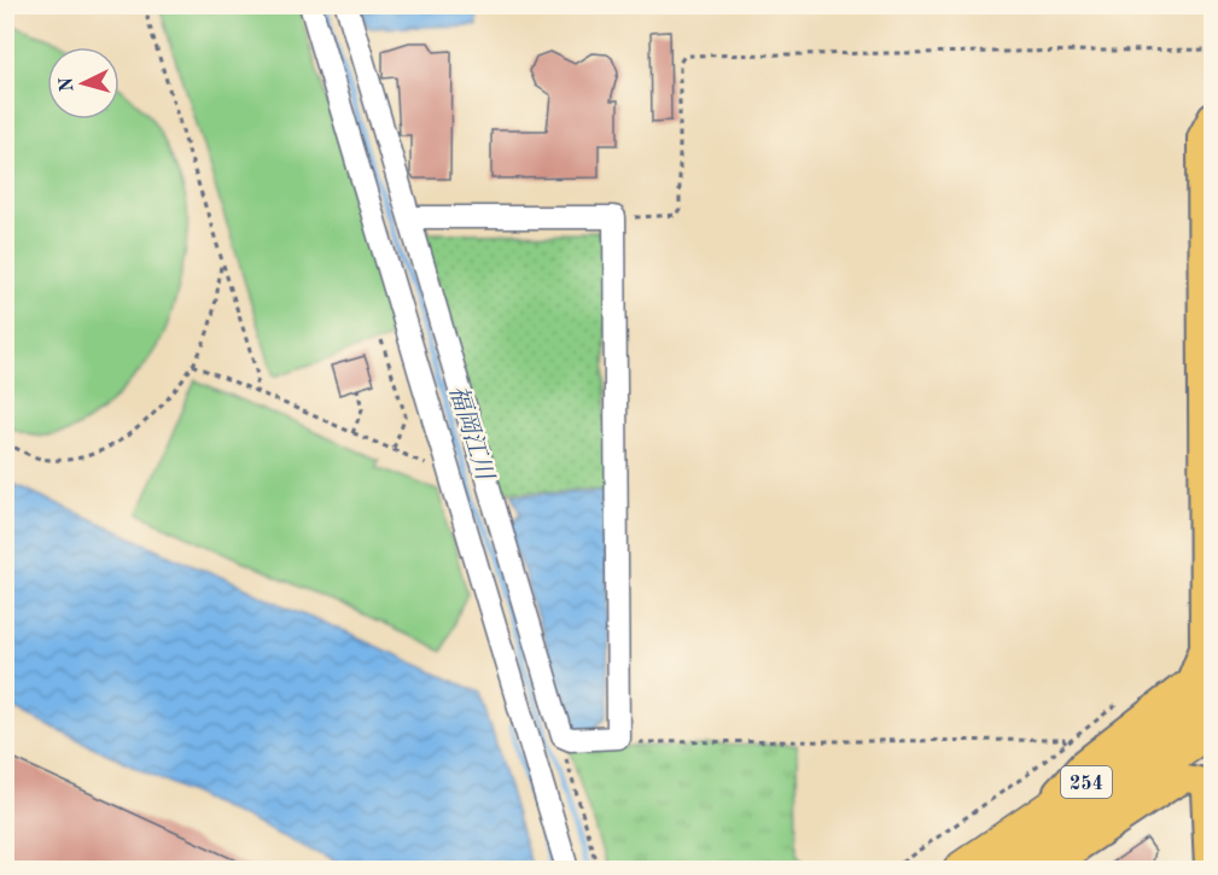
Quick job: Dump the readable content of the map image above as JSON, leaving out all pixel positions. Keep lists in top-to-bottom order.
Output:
{
  "streets": {
    "highway": ["254"]
  },
  "water": ["福岡江川"],
  "north": "left"
}
